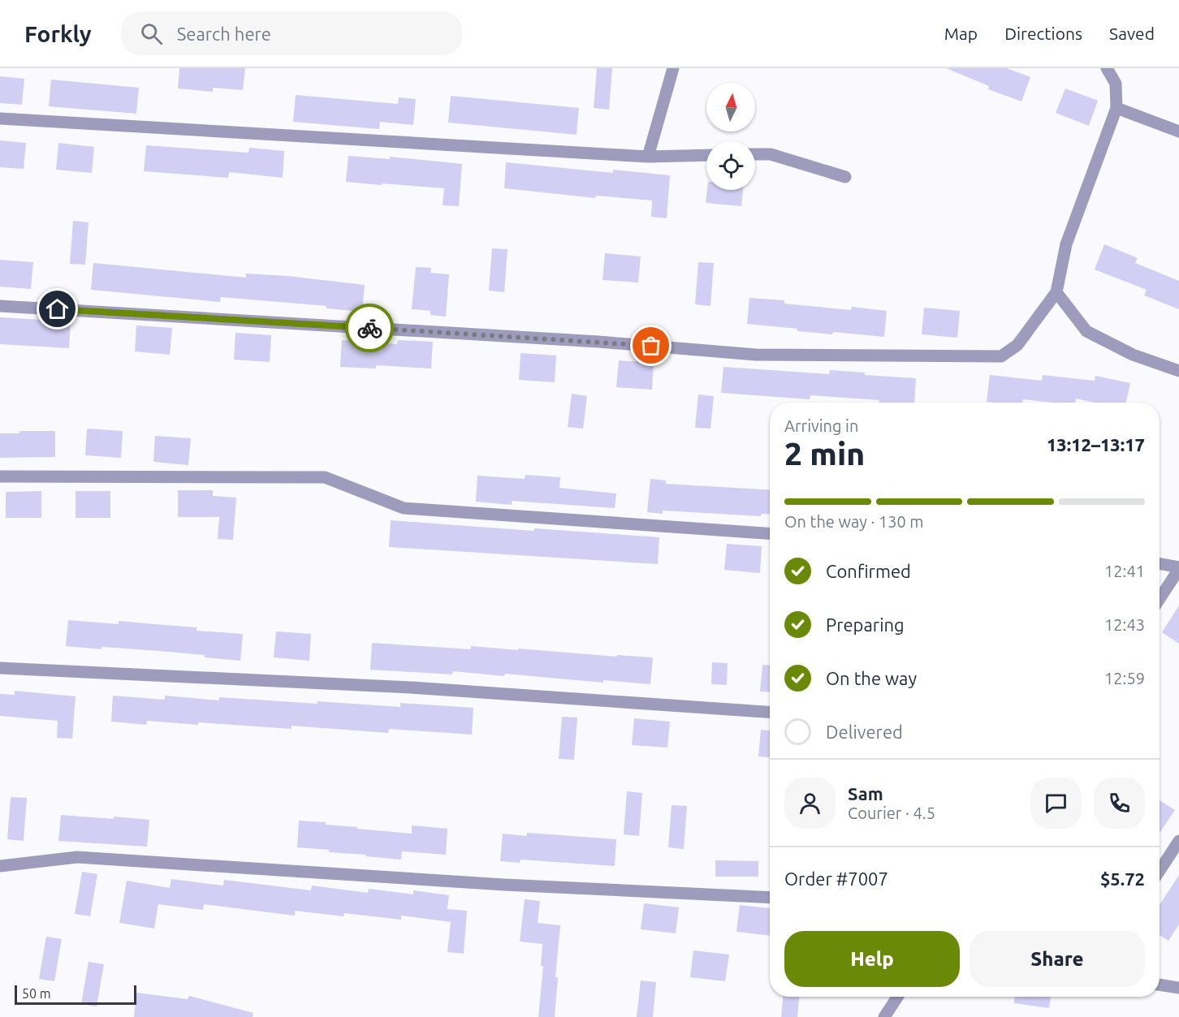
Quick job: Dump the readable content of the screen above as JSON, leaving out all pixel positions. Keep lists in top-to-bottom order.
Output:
{
  "scale_bar": "50 m",
  "north": "top",
  "page": {
    "header": "Forkly",
    "search": "Search here",
    "nav": ["Map", "Directions", "Saved"],
    "heading": ["2 min", "Arriving in", "13:12–13:17"],
    "panel": [
      "Sam",
      "Courier · 4.5",
      "Order #7007",
      "$5.72"
    ],
    "bar": "On the way · 130 m",
    "list": [
      ["Confirmed", "12:41"],
      ["Preparing", "12:43"],
      ["On the way", "12:59"],
      "Delivered"
    ],
    "buttons": ["Help", "Share"],
    "scale": "50 m"
  }
}
